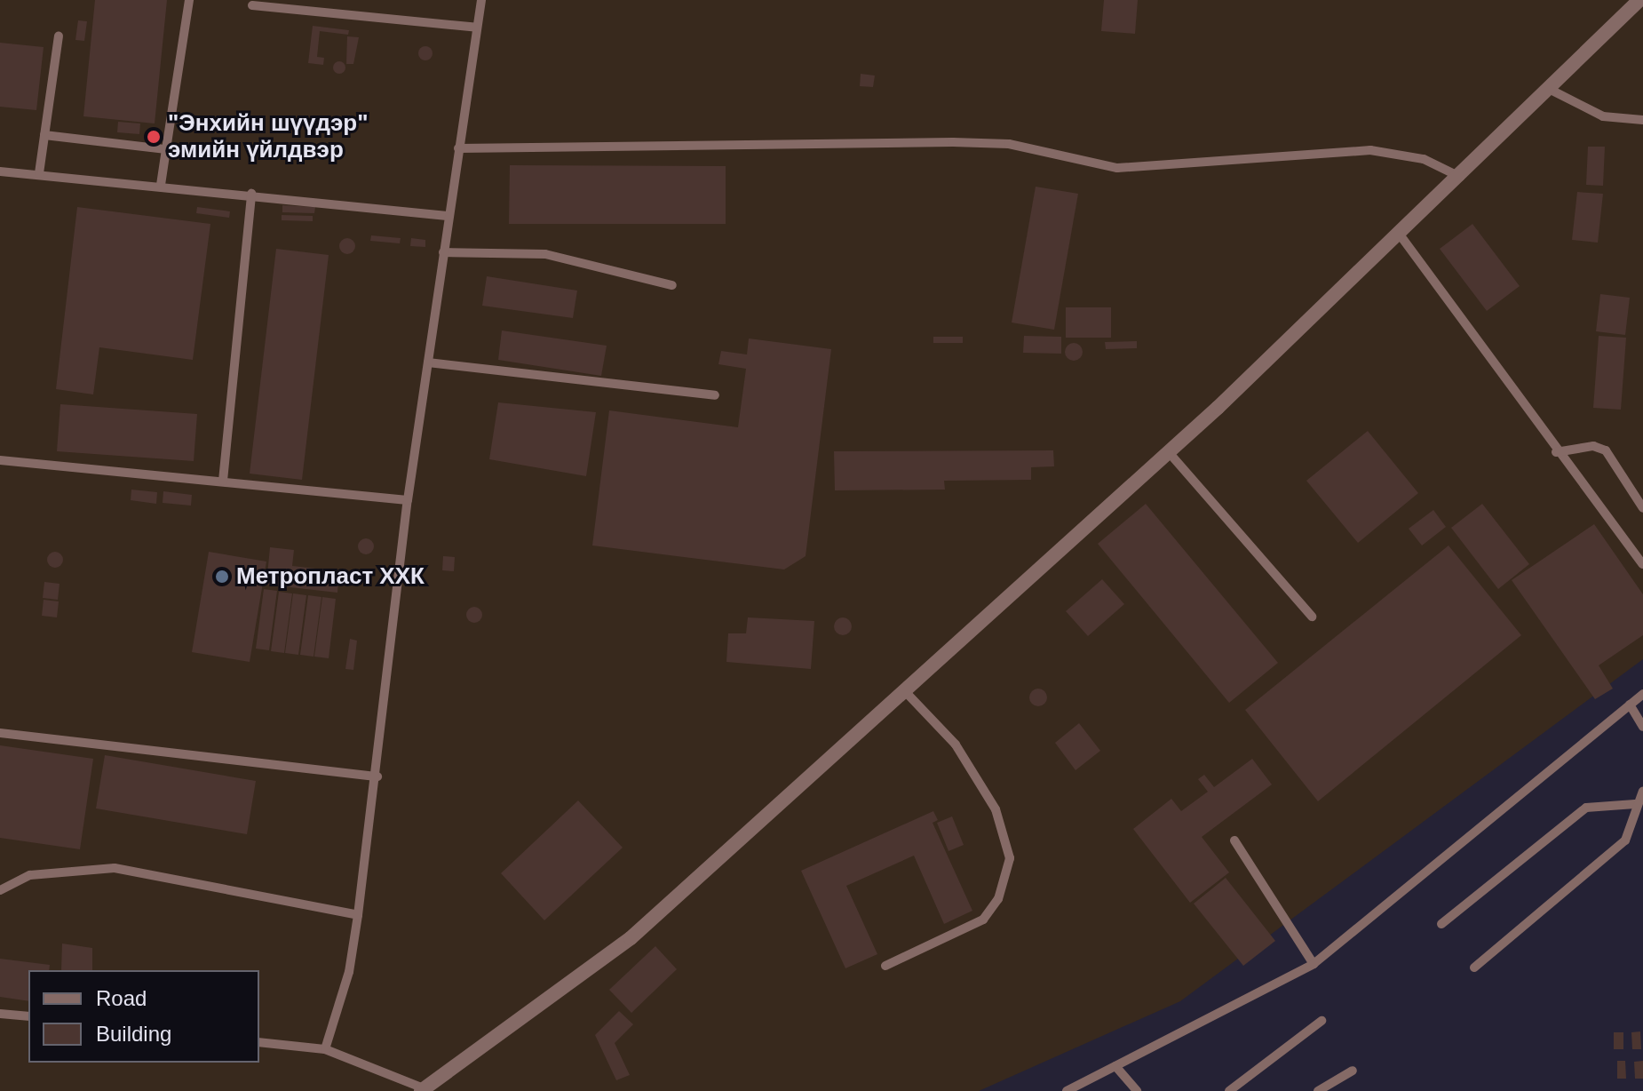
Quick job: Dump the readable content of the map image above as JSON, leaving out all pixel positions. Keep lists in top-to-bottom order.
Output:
{
  "places": ["\"Энхийн шүүдэр\" эмийн үйлдвэр", "Метропласт ХХК"],
  "legend": ["Road", "Building"]
}
